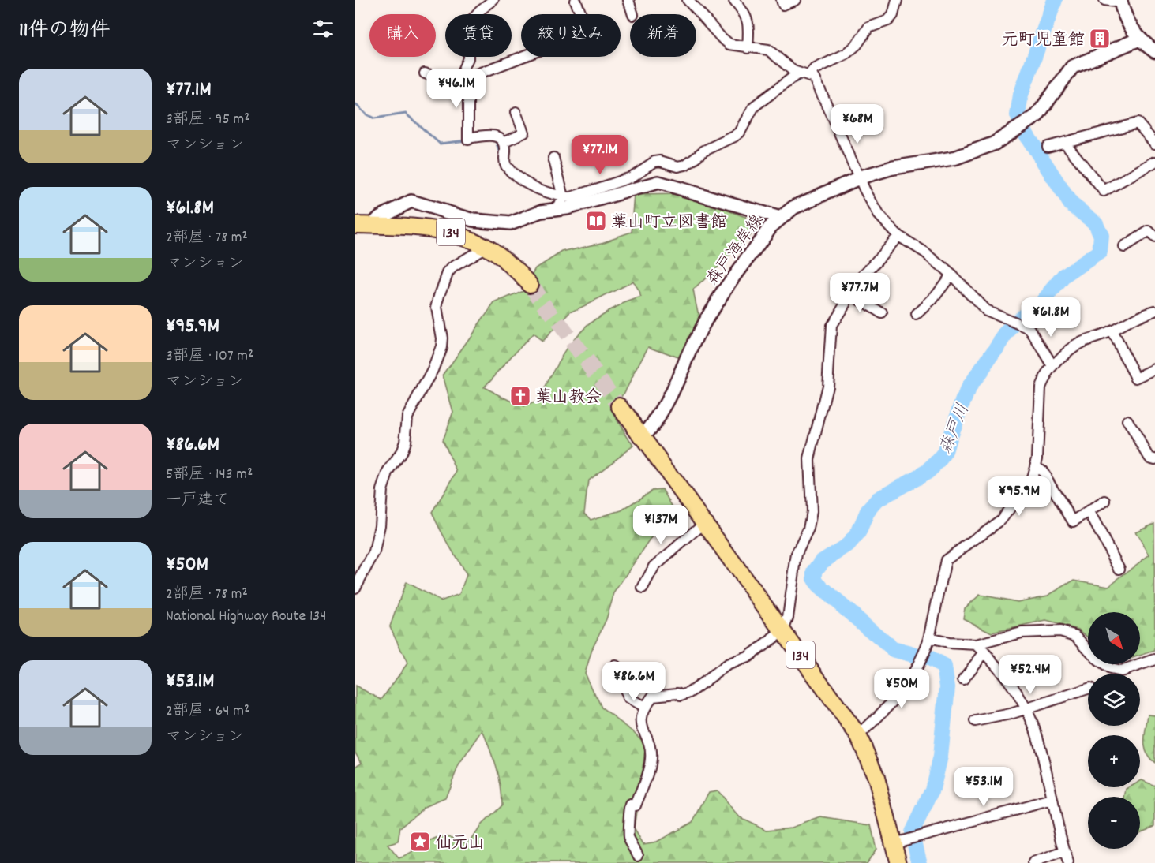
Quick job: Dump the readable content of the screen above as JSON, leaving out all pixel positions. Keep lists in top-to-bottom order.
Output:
{
  "streets": {
    "highway": ["134"],
    "main road": ["森戸海岸線"]
  },
  "crossings": [
    ["134", "森戸海岸線"]
  ],
  "water": ["森戸川"],
  "places": {
    "building": ["元町児童館"],
    "library": ["葉山町立図書館"],
    "church": ["葉山教会"],
    "place": ["仙元山"]
  },
  "north": "bottom right",
  "page": {
    "heading": "11件の物件",
    "chip": [
      "購入",
      "賃貸",
      "絞り込み",
      "新着"
    ],
    "list": [
      {
        "name": "¥77.1M",
        "note": "3部屋 · 95 m² · マンション"
      },
      {
        "name": "¥61.8M",
        "note": "2部屋 · 78 m² · マンション"
      },
      {
        "name": "¥95.9M",
        "note": "3部屋 · 107 m² · マンション"
      },
      {
        "name": "¥86.6M",
        "note": "5部屋 · 143 m² · 一戸建て"
      },
      {
        "name": "¥50M",
        "note": "2部屋 · 78 m² · National Highway Route 134"
      },
      {
        "name": "¥53.1M",
        "note": "2部屋 · 64 m² · マンション"
      }
    ],
    "price": [
      "¥46.1M",
      "¥68M",
      "¥77.1M",
      "¥77.7M",
      "¥61.8M",
      "¥95.9M",
      "¥137M",
      "¥52.4M",
      "¥86.6M",
      "¥50M",
      "¥53.1M"
    ],
    "map_buttons": ["+", "−"]
  }
}
